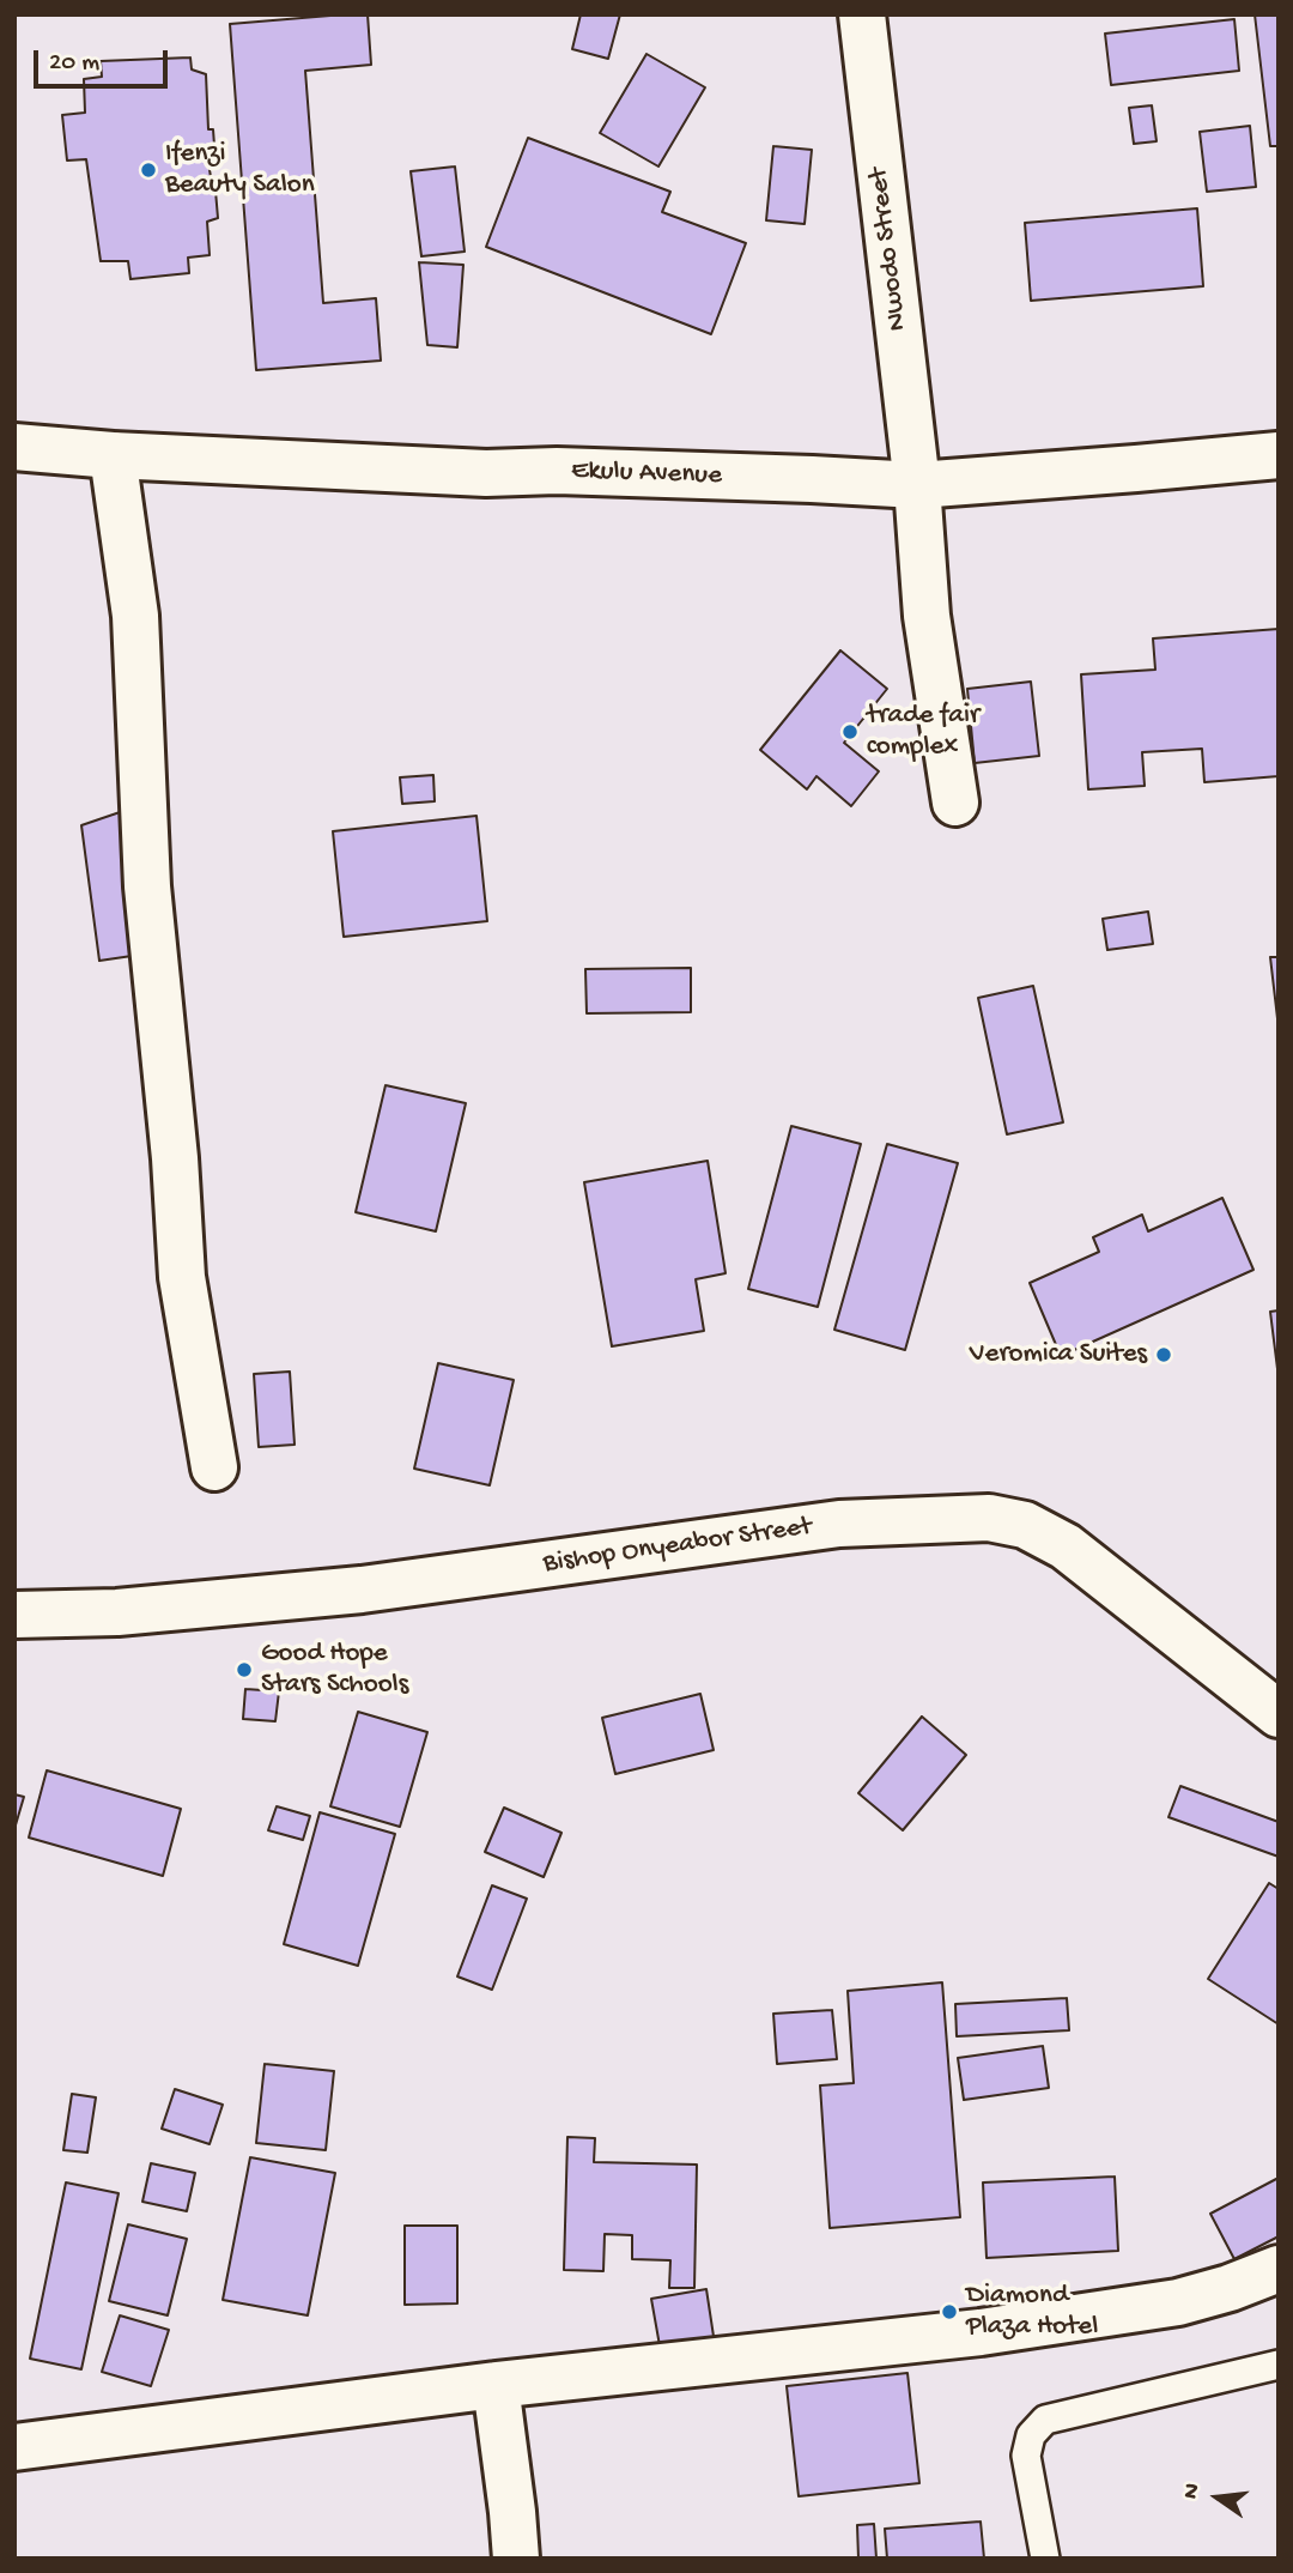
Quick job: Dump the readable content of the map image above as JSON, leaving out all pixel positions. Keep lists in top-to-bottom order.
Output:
{
  "streets": {
    "street": ["Nwodo Street", "Ekulu Avenue", "Bishop Onyeabor Street"]
  },
  "crossings": [
    ["Nwodo Street", "Ekulu Avenue"]
  ],
  "places": [
    "Ifenzi Beauty Salon",
    "trade fair complex",
    "Veromica Suites",
    "Good Hope Stars Schools",
    "Diamond Plaza Hotel"
  ],
  "scale_bar": "20 m",
  "north": "left"
}
